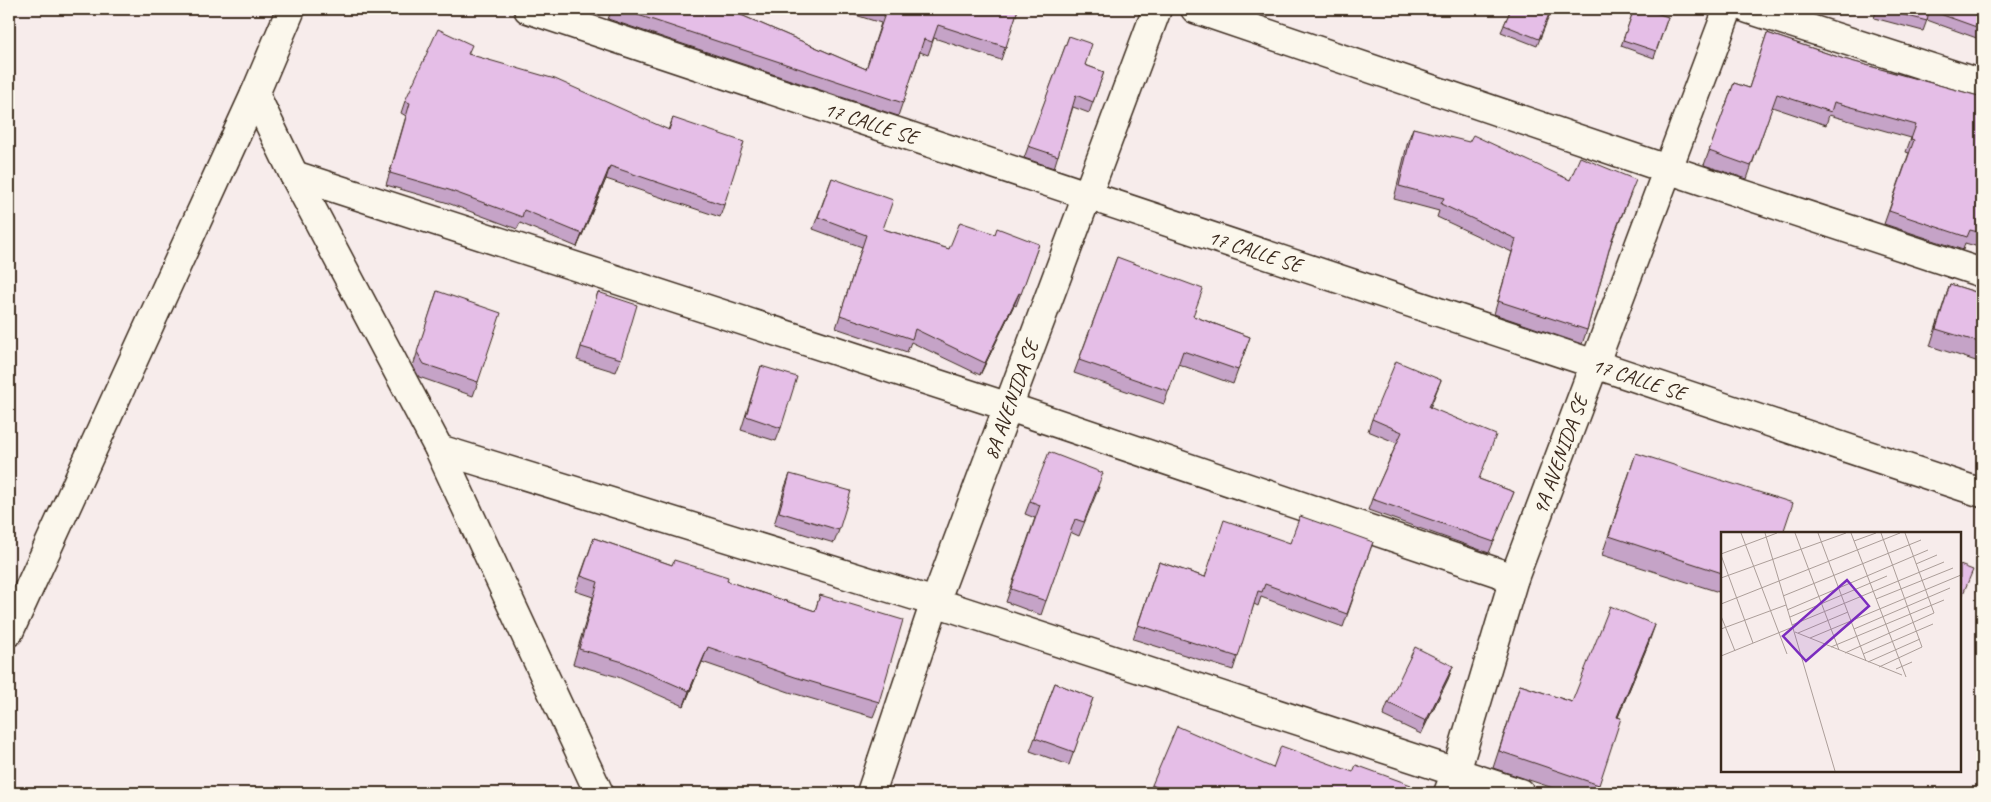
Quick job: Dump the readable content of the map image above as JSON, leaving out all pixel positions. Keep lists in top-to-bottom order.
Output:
{
  "streets": {
    "street": ["17 CALLE SE", "8A AVENIDA SE", "9A AVENIDA SE"]
  },
  "crossings": [
    ["17 CALLE SE", "8A AVENIDA SE"],
    ["17 CALLE SE", "9A AVENIDA SE"]
  ]
}
